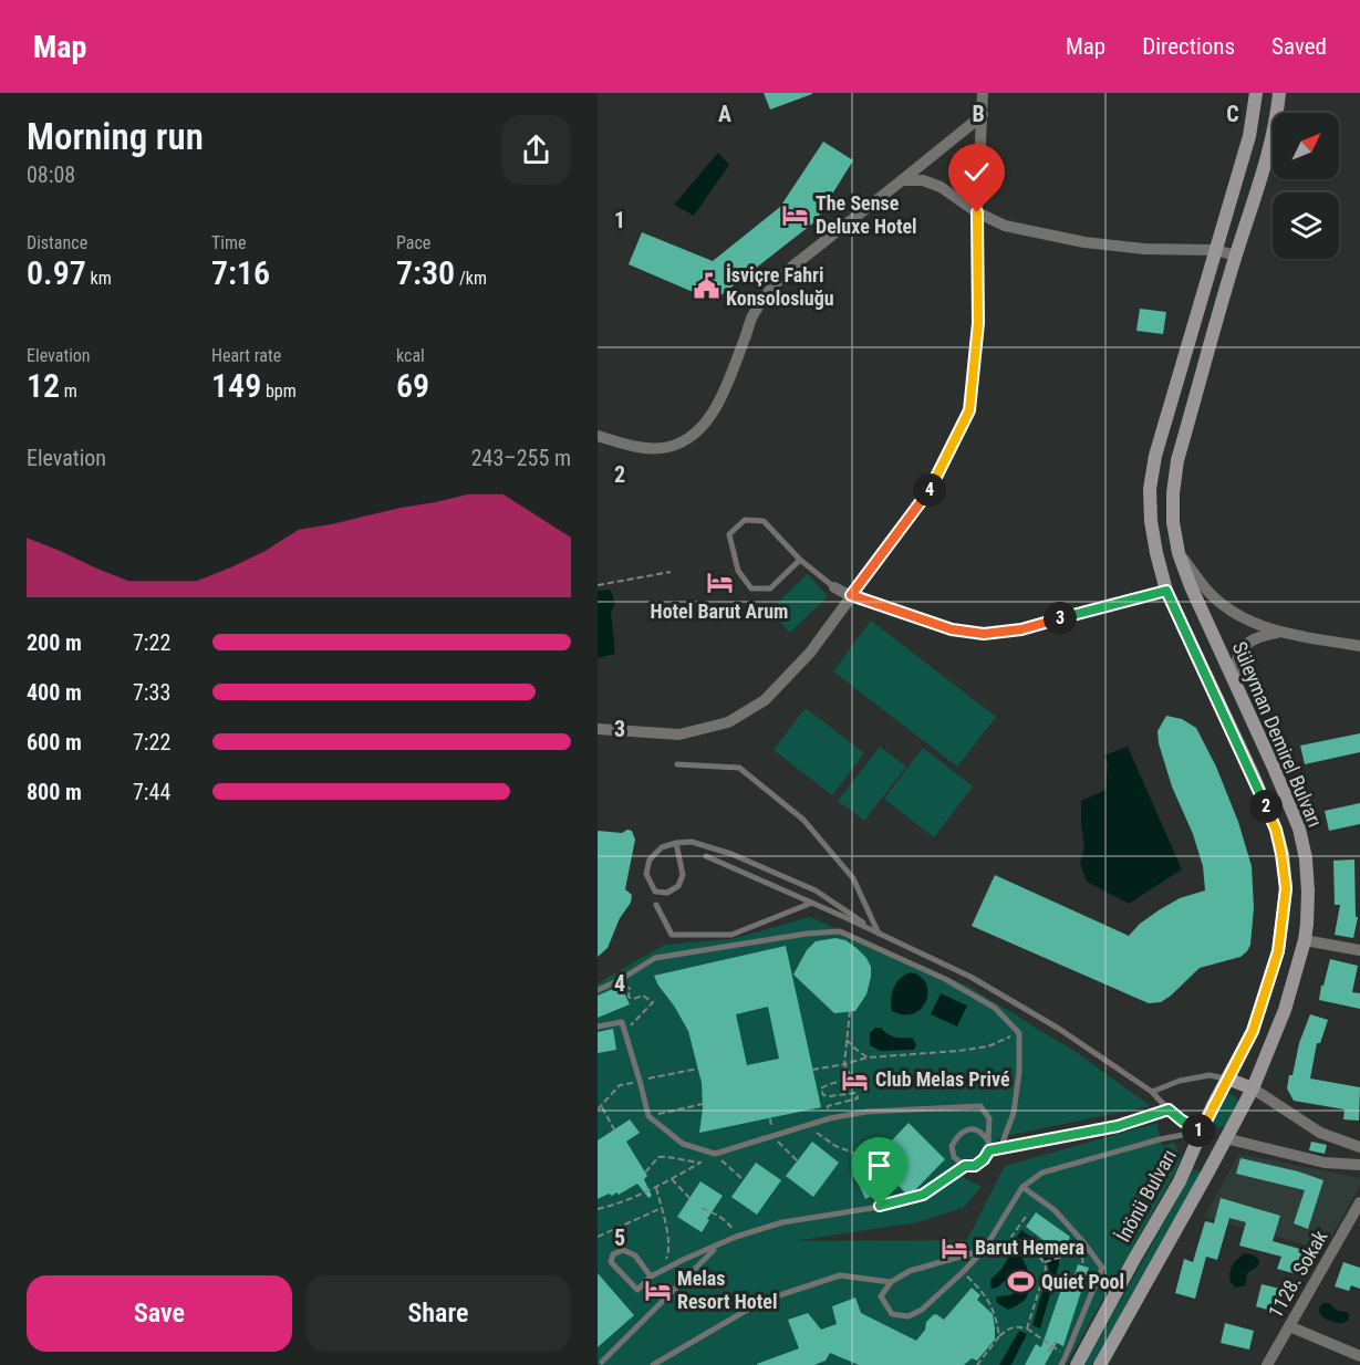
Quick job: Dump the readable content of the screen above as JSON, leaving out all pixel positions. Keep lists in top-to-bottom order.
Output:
{
  "streets": {
    "main road": ["Süleyman Demirel Bulvarı", "İnönü Bulvarı"],
    "street": ["1128. Sokak"]
  },
  "crossings": [
    ["Süleyman Demirel Bulvarı", "İnönü Bulvarı"]
  ],
  "places": {
    "hotel": [
      "The Sense Deluxe Hotel",
      "Hotel Barut Arum",
      "Club Melas Privé",
      "Barut Hemera",
      "Melas Resort Hotel"
    ],
    "public building": ["İsviçre Fahri Konsolosluğu"],
    "sports": ["Quiet Pool"]
  },
  "north": "top right",
  "page": {
    "header": "Map",
    "nav": ["Map", "Directions", "Saved"],
    "heading": ["Morning run", "08:08"],
    "stats": [
      ["Distance", "0.97 km"],
      ["Time", "7:16"],
      ["Pace", "7:30 /km"],
      ["Elevation", "12 m"],
      ["Heart rate", "149 bpm"],
      ["kcal", "69"]
    ],
    "chart": ["Elevation", "243–255 m"],
    "pins": [
      "4",
      "3",
      "2",
      "1"
    ],
    "list": [
      {
        "name": "200 m",
        "note": "7:22"
      },
      {
        "name": "400 m",
        "note": "7:33"
      },
      {
        "name": "600 m",
        "note": "7:22"
      },
      {
        "name": "800 m",
        "note": "7:44"
      }
    ],
    "buttons": ["Save", "Share"]
  },
  "grid": {
    "columns": ["A", "B", "C"],
    "rows": [
      "1",
      "2",
      "3",
      "4",
      "5"
    ]
  }
}
